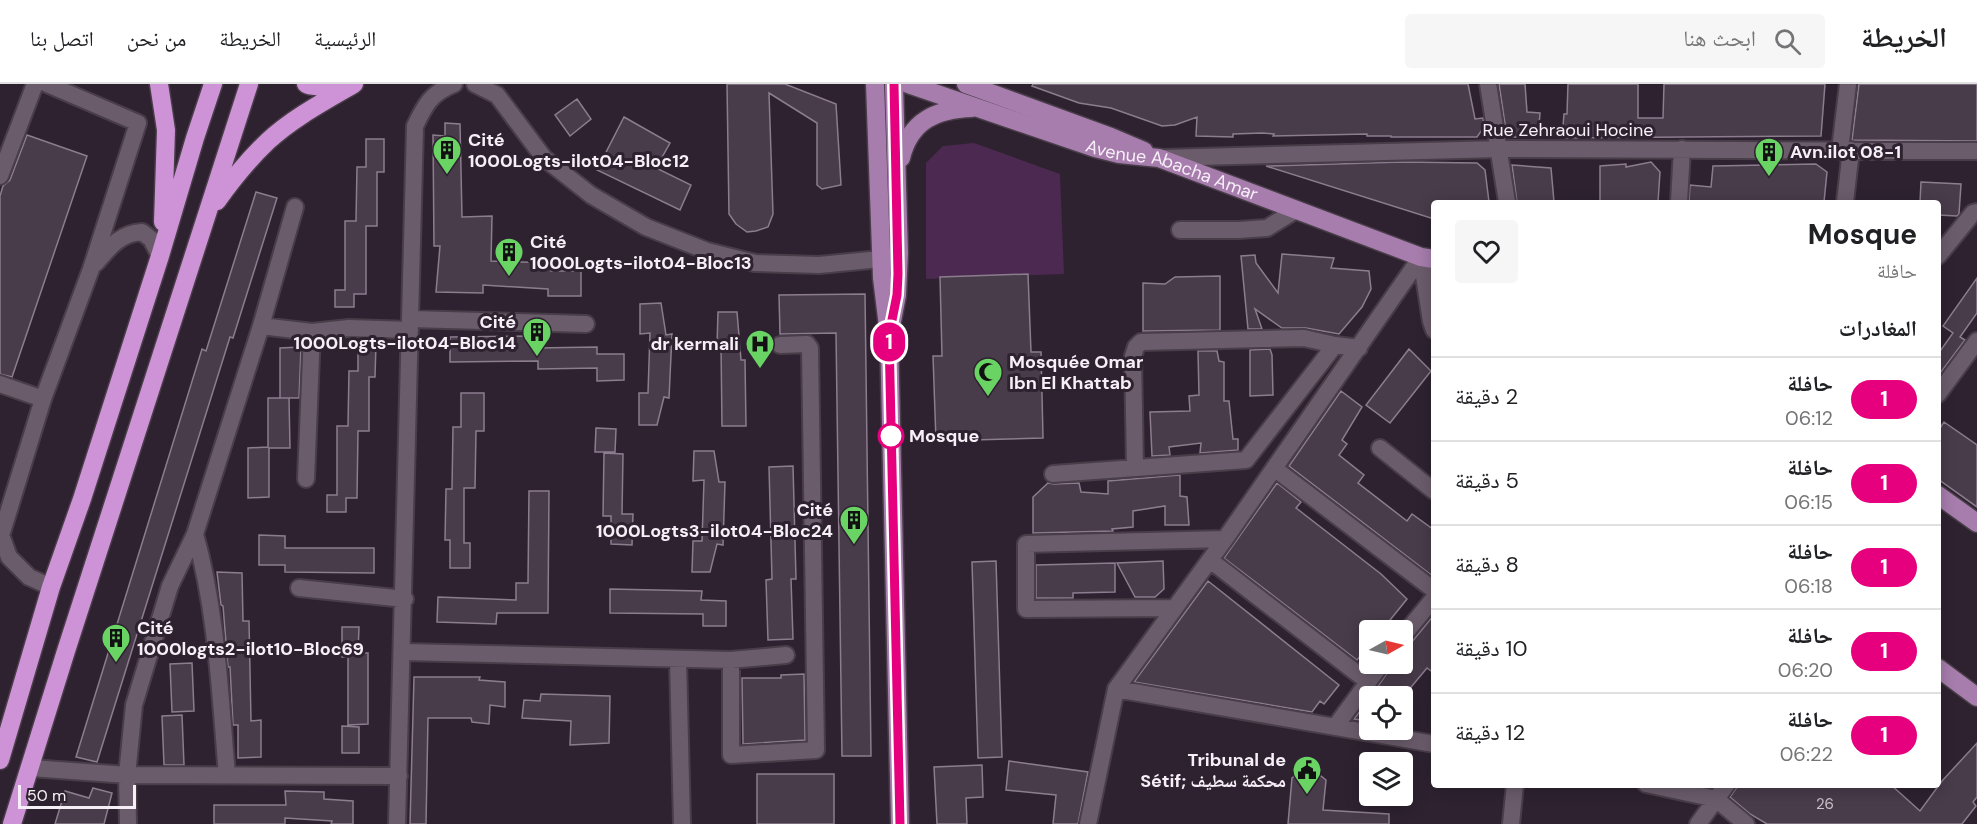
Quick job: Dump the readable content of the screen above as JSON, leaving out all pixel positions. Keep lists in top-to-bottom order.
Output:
{
  "streets": {
    "main road": ["Avenue Abacha Amar"],
    "street": ["Rue Zehraoui Hocine"]
  },
  "crossings": [
    ["Rue Zehraoui Hocine", "Avenue Abacha Amar"]
  ],
  "places": {
    "building": [
      "Cité 1000Logts-ilot04-Bloc12",
      "Avn.ilot 08-1",
      "Cité 1000Logts-ilot04-Bloc13",
      "Cité 1000Logts-ilot04-Bloc14",
      "Cité 1000Logts3-ilot04-Bloc24",
      "Cité 1000logts2-ilot10-Bloc69"
    ],
    "hospital": ["dr kermali"],
    "mosque": ["Mosquée Omar Ibn El Khattab"],
    "other": ["Mosque"],
    "public building": ["Tribunal de Sétif; محكمة سطيف"]
  },
  "lines": ["bus line 1"],
  "house_numbers": ["26"],
  "scale_bar": "50 m",
  "north": "right",
  "page": {
    "header": "الخريطة",
    "search": "ابحث هنا",
    "nav": [
      "الرئيسية",
      "الخريطة",
      "من نحن",
      "اتصل بنا"
    ],
    "on_map": "1",
    "heading": [
      ["Mosque", "حافلة"],
      "المغادرات"
    ],
    "list": [
      {
        "mark": "1",
        "name": "حافلة",
        "note": "06:12",
        "value": "2 دقيقة"
      },
      {
        "mark": "1",
        "name": "حافلة",
        "note": "06:15",
        "value": "5 دقيقة"
      },
      {
        "mark": "1",
        "name": "حافلة",
        "note": "06:18",
        "value": "8 دقيقة"
      },
      {
        "mark": "1",
        "name": "حافلة",
        "note": "06:20",
        "value": "10 دقيقة"
      },
      {
        "mark": "1",
        "name": "حافلة",
        "note": "06:22",
        "value": "12 دقيقة"
      }
    ],
    "scale": "50 m"
  }
}
